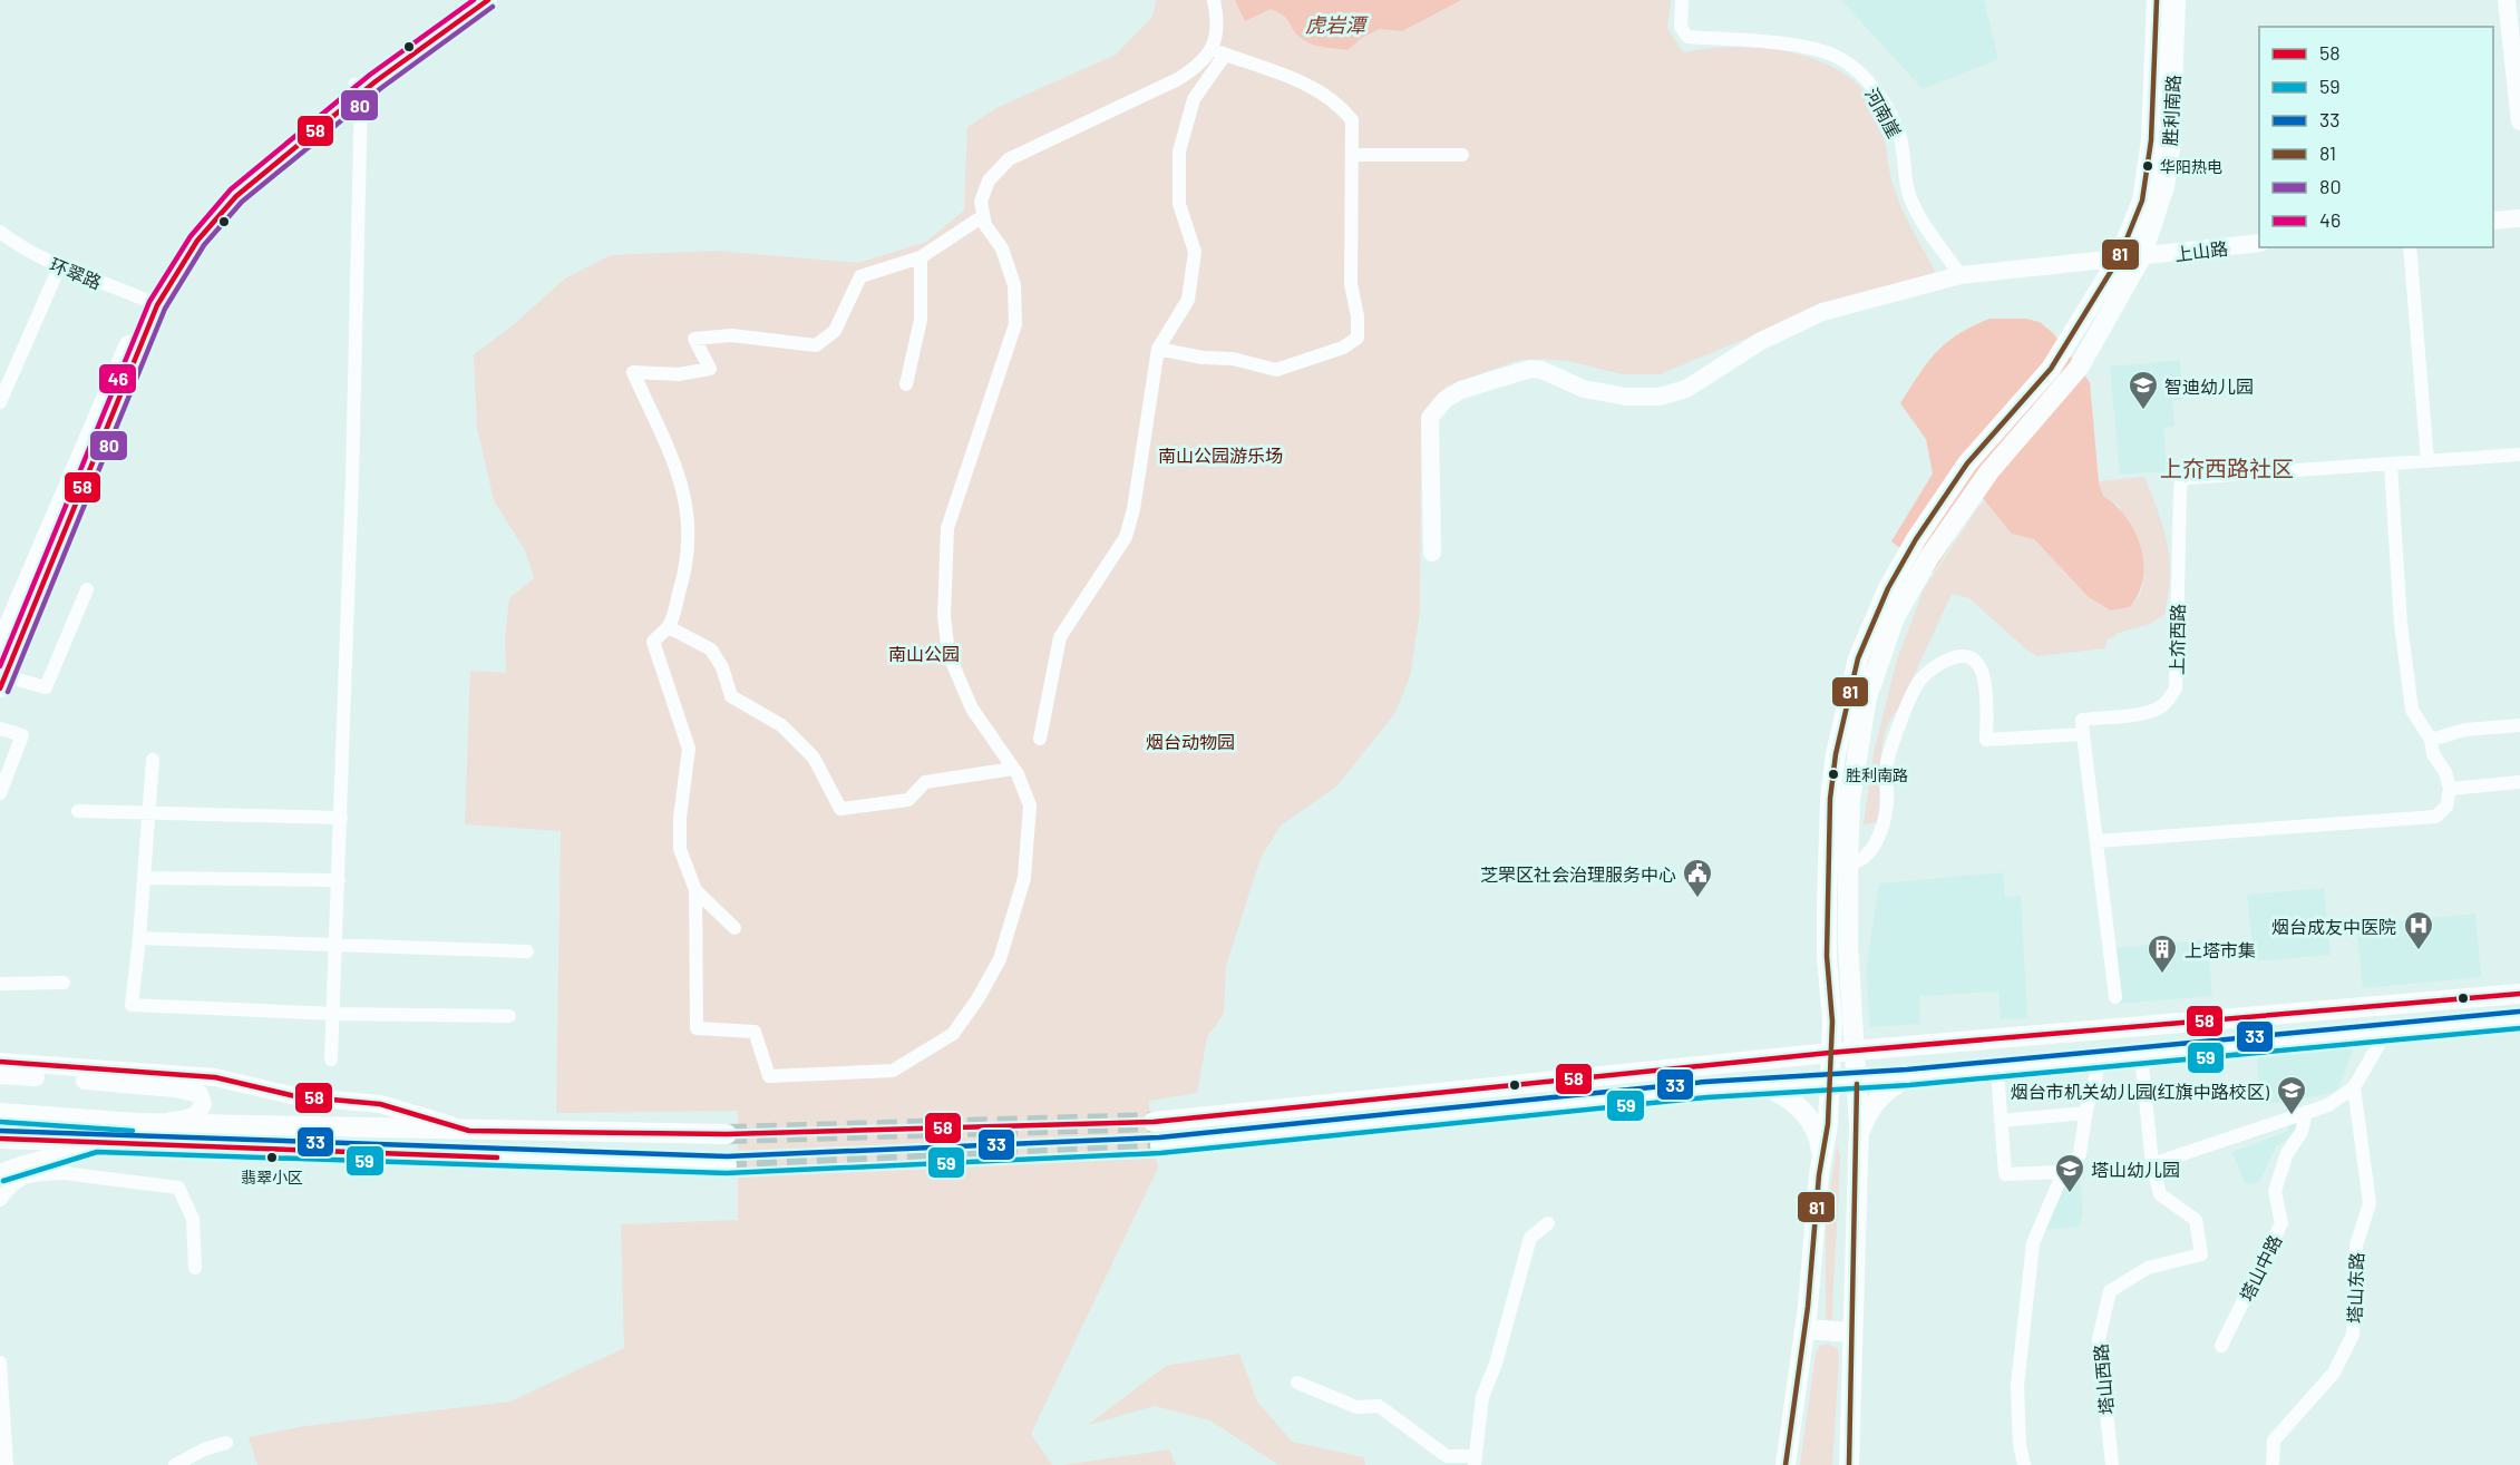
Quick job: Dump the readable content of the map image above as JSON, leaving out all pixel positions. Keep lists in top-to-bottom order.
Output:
{
  "streets": {
    "main road": ["胜利南路", "上山路"],
    "street": [
      "河南崖",
      "环翠路",
      "上夼西路",
      "塔山中路",
      "塔山东路",
      "塔山西路"
    ]
  },
  "crossings": [
    ["胜利南路", "上山路"],
    ["河南崖", "上山路"]
  ],
  "districts": ["上夼西路社区"],
  "water": ["虎岩潭"],
  "parks": ["南山公园游乐场", "南山公园", "烟台动物园"],
  "places": {
    "other": ["华阳热电", "胜利南路", "翡翠小区"],
    "school or university": ["智迪幼儿园", "烟台市机关幼儿园(红旗中路校区)", "塔山幼儿园"],
    "public building": ["芝罘区社会治理服务中心"],
    "hospital": ["烟台成友中医院"],
    "building": ["上塔市集"]
  },
  "lines": [
    "transit line 58",
    "transit line 81",
    "transit line 46",
    "transit line 80",
    "transit line 33",
    "transit line 59"
  ],
  "legend": [
    "58",
    "59",
    "33",
    "81",
    "80",
    "46"
  ]
}
